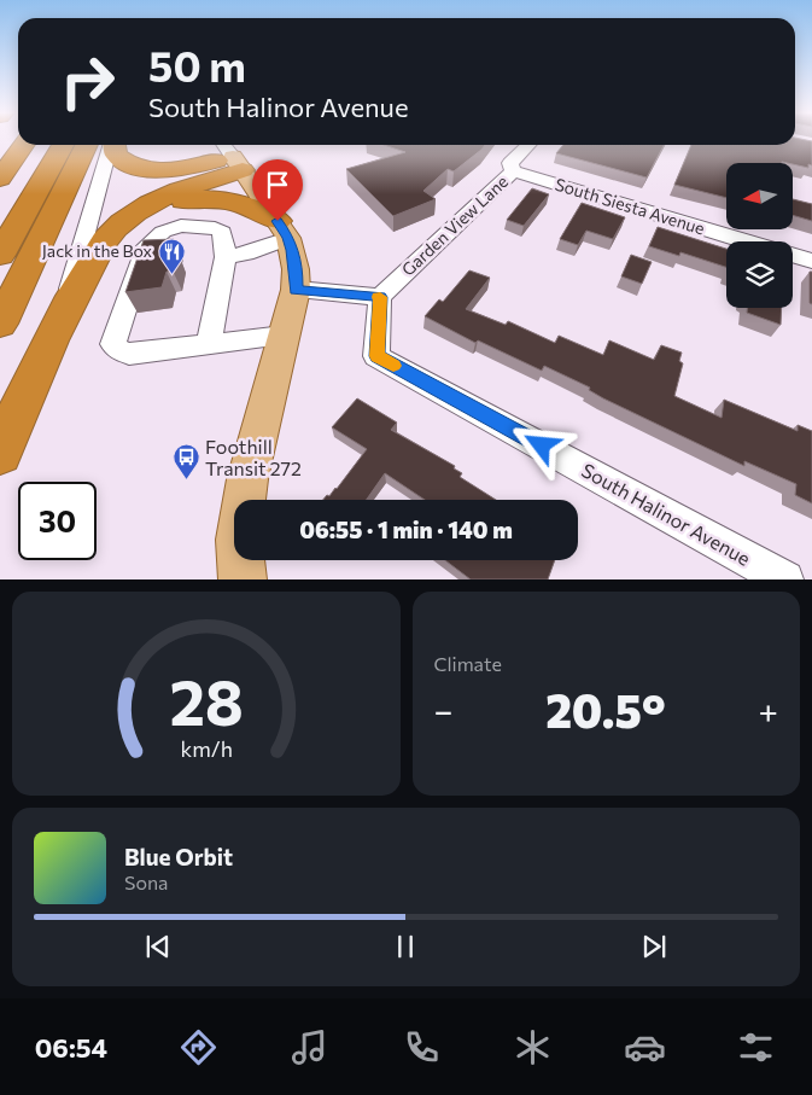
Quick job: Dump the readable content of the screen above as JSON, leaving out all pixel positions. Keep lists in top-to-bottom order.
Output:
{
  "streets": {
    "street": ["South Siesta Avenue", "Garden View Lane", "South Halinor Avenue"]
  },
  "crossings": [
    ["South Siesta Avenue", "Garden View Lane"],
    ["Garden View Lane", "South Halinor Avenue"]
  ],
  "places": {
    "restaurant": ["Jack in the Box"],
    "bus stop": ["Foothill Transit 272"]
  },
  "north": "left",
  "page": {
    "turn": ["50 m", "South Halinor Avenue"],
    "limit": "30",
    "trip": "06:55 · 1 min · 140 m",
    "tile": "Climate",
    "heat": ["−", "20.5°", "+"],
    "song": ["Blue Orbit", "Sona"],
    "tabs": "06:54",
    "gauge": ["28", "km/h"]
  }
}
